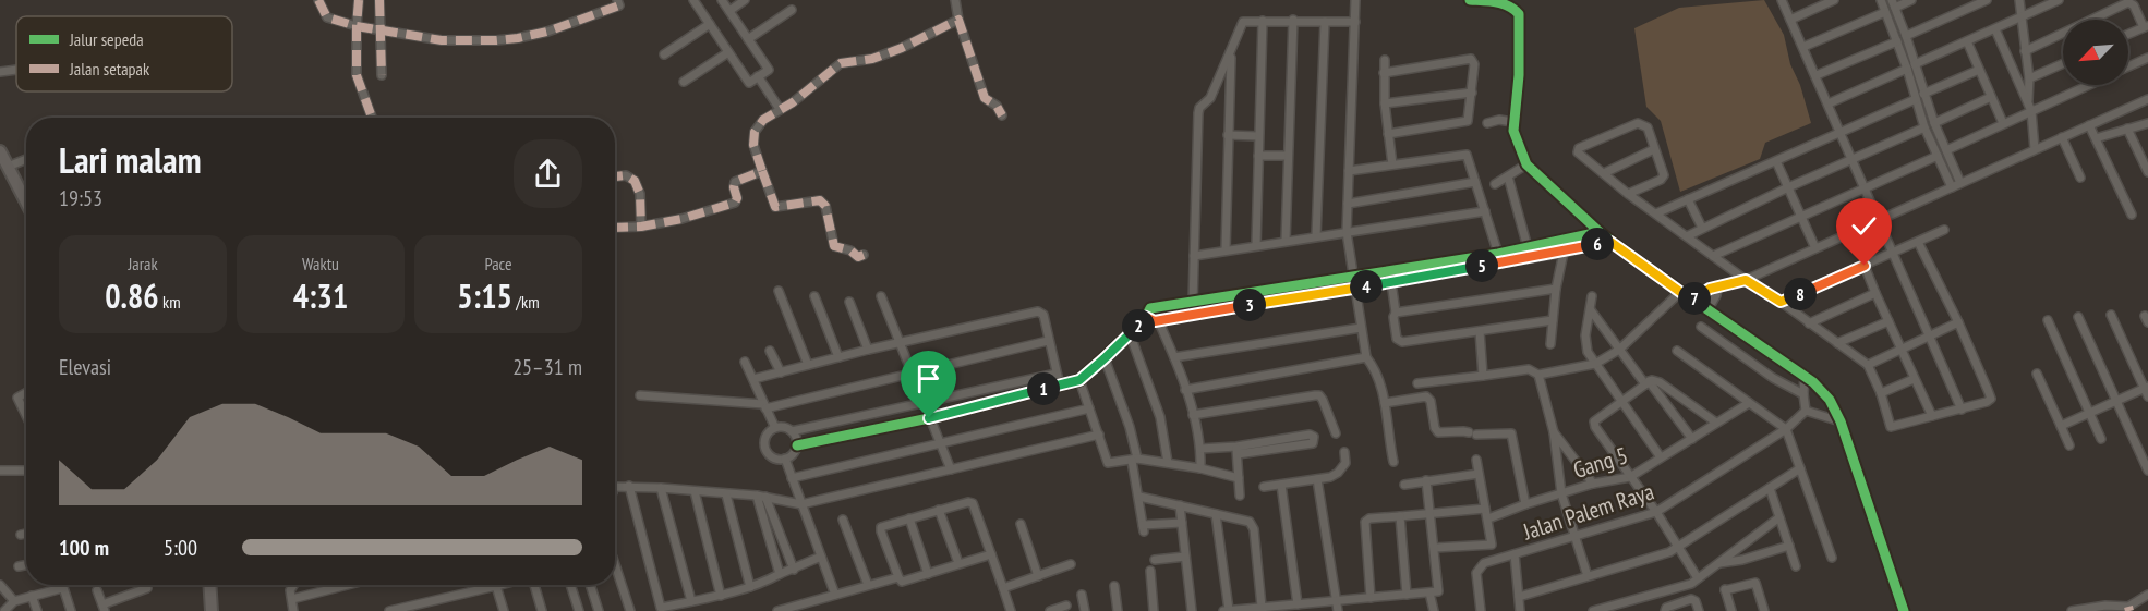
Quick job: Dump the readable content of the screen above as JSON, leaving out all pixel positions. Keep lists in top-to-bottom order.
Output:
{
  "streets": {
    "street": ["Gang 5", "Jalan Palem Raya"]
  },
  "legend": ["Jalur sepeda", "Jalan setapak"],
  "north": "bottom left",
  "page": {
    "heading": ["Lari malam", "19:53"],
    "pins": [
      "6",
      "5",
      "4",
      "8",
      "7",
      "3",
      "2",
      "1"
    ],
    "stats": [
      ["Jarak", "0.86 km"],
      ["Waktu", "4:31"],
      ["Pace", "5:15 /km"]
    ],
    "chart": ["Elevasi", "25–31 m"],
    "list": [
      {
        "name": "100 m",
        "note": "5:00"
      }
    ]
  }
}
